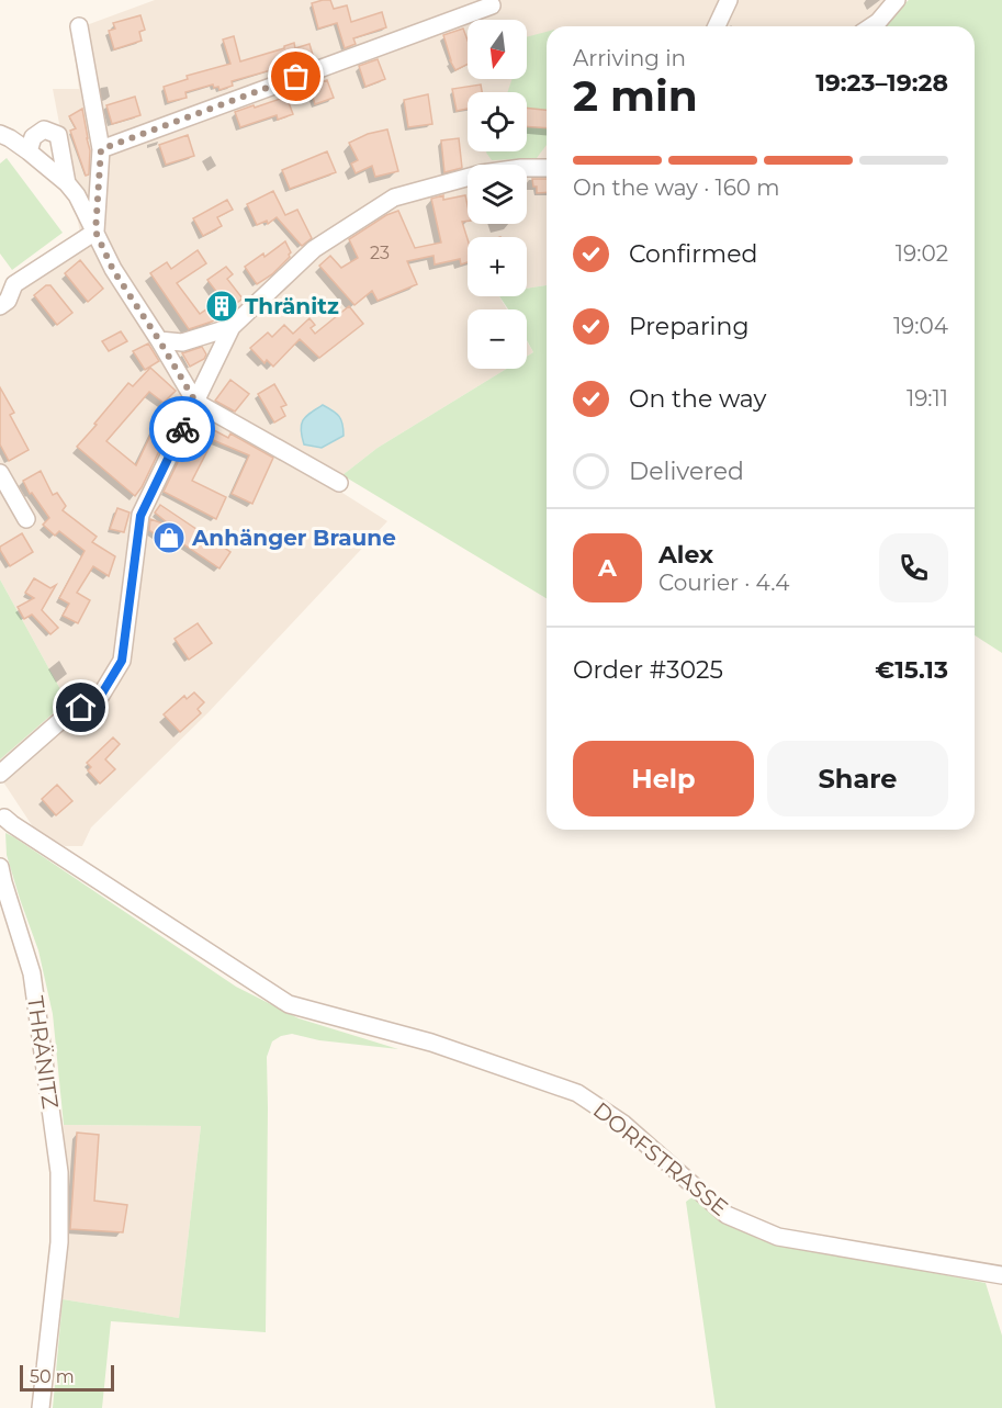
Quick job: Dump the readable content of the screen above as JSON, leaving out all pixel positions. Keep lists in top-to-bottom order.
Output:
{
  "streets": {
    "street": ["THRÄNITZ", "DORFSTRASSE"]
  },
  "places": {
    "building": ["Thränitz"],
    "shop": ["Anhänger Braune"]
  },
  "house_numbers": ["23"],
  "scale_bar": "50 m",
  "north": "bottom",
  "page": {
    "map_buttons": ["+", "−"],
    "heading": ["2 min", "Arriving in", "19:23–19:28"],
    "panel": [
      "Alex",
      "Courier · 4.4",
      "Order #3025",
      "€15.13"
    ],
    "bar": "On the way · 160 m",
    "list": [
      ["Confirmed", "19:02"],
      ["Preparing", "19:04"],
      ["On the way", "19:11"],
      "Delivered"
    ],
    "round": "A",
    "buttons": ["Help", "Share"],
    "scale": "50 m"
  }
}
